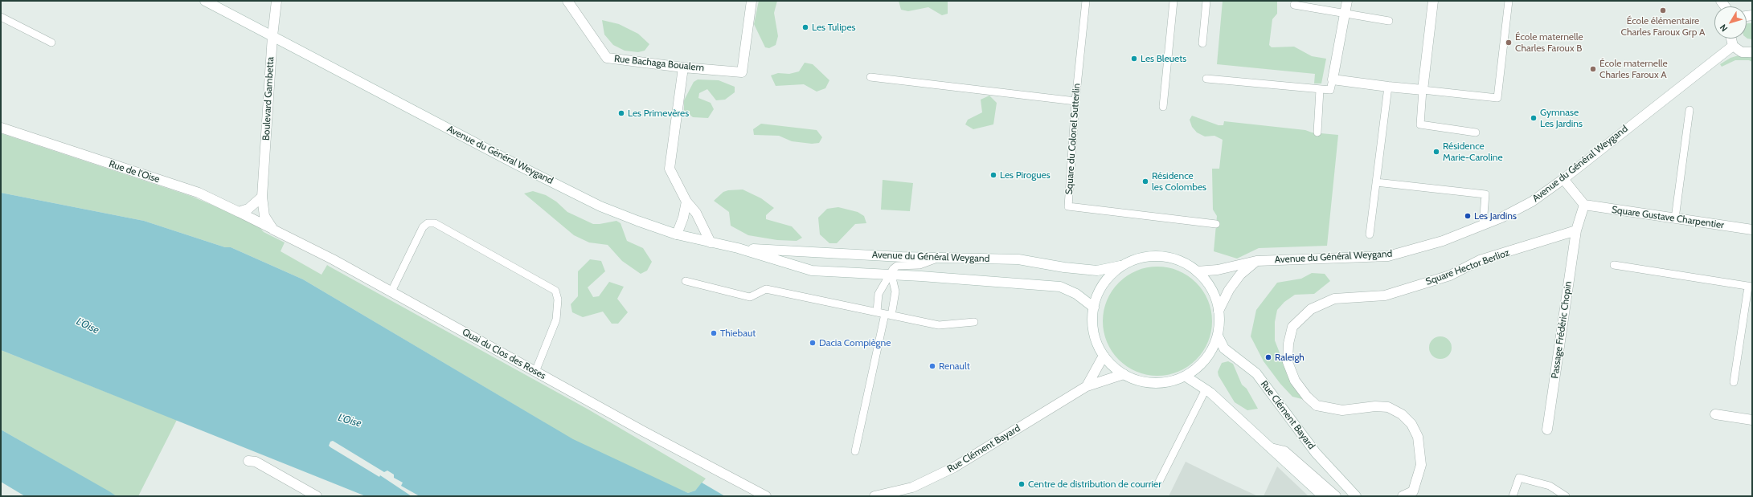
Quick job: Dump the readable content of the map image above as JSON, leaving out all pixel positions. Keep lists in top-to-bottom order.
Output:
{
  "streets": {
    "street": [
      "Rue Bachaga Boualem",
      "Boulevard Gambetta",
      "Avenue du Général Weygand",
      "Rue de l'Oise",
      "Square Gustave Charpentier",
      "Square Hector Berlioz",
      "Passage Frédéric Chopin",
      "Quai du Clos des Roses",
      "Rue Clément Bayard"
    ],
    "lane": ["Square du Colonel Sutterlin"]
  },
  "crossings": [
    ["Boulevard Gambetta", "Avenue du Général Weygand"],
    ["Rue de l'Oise", "Quai du Clos des Roses"],
    ["Square Gustave Charpentier", "Passage Frédéric Chopin"],
    ["Square Hector Berlioz", "Passage Frédéric Chopin"]
  ],
  "water": ["L'Oise"],
  "places": [
    "École élémentaire Charles Faroux Grp A",
    "Les Tulipes",
    "École maternelle Charles Faroux B",
    "Les Bleuets",
    "École maternelle Charles Faroux A",
    "Les Primevères",
    "Gymnase Les Jardins",
    "Résidence Marie-Caroline",
    "Les Pirogues",
    "Résidence les Colombes",
    "Les Jardins",
    "Thiebaut",
    "Dacia Compiègne",
    "Raleigh",
    "Renault",
    "Centre de distribution de courrier"
  ],
  "north": "bottom left"
}
